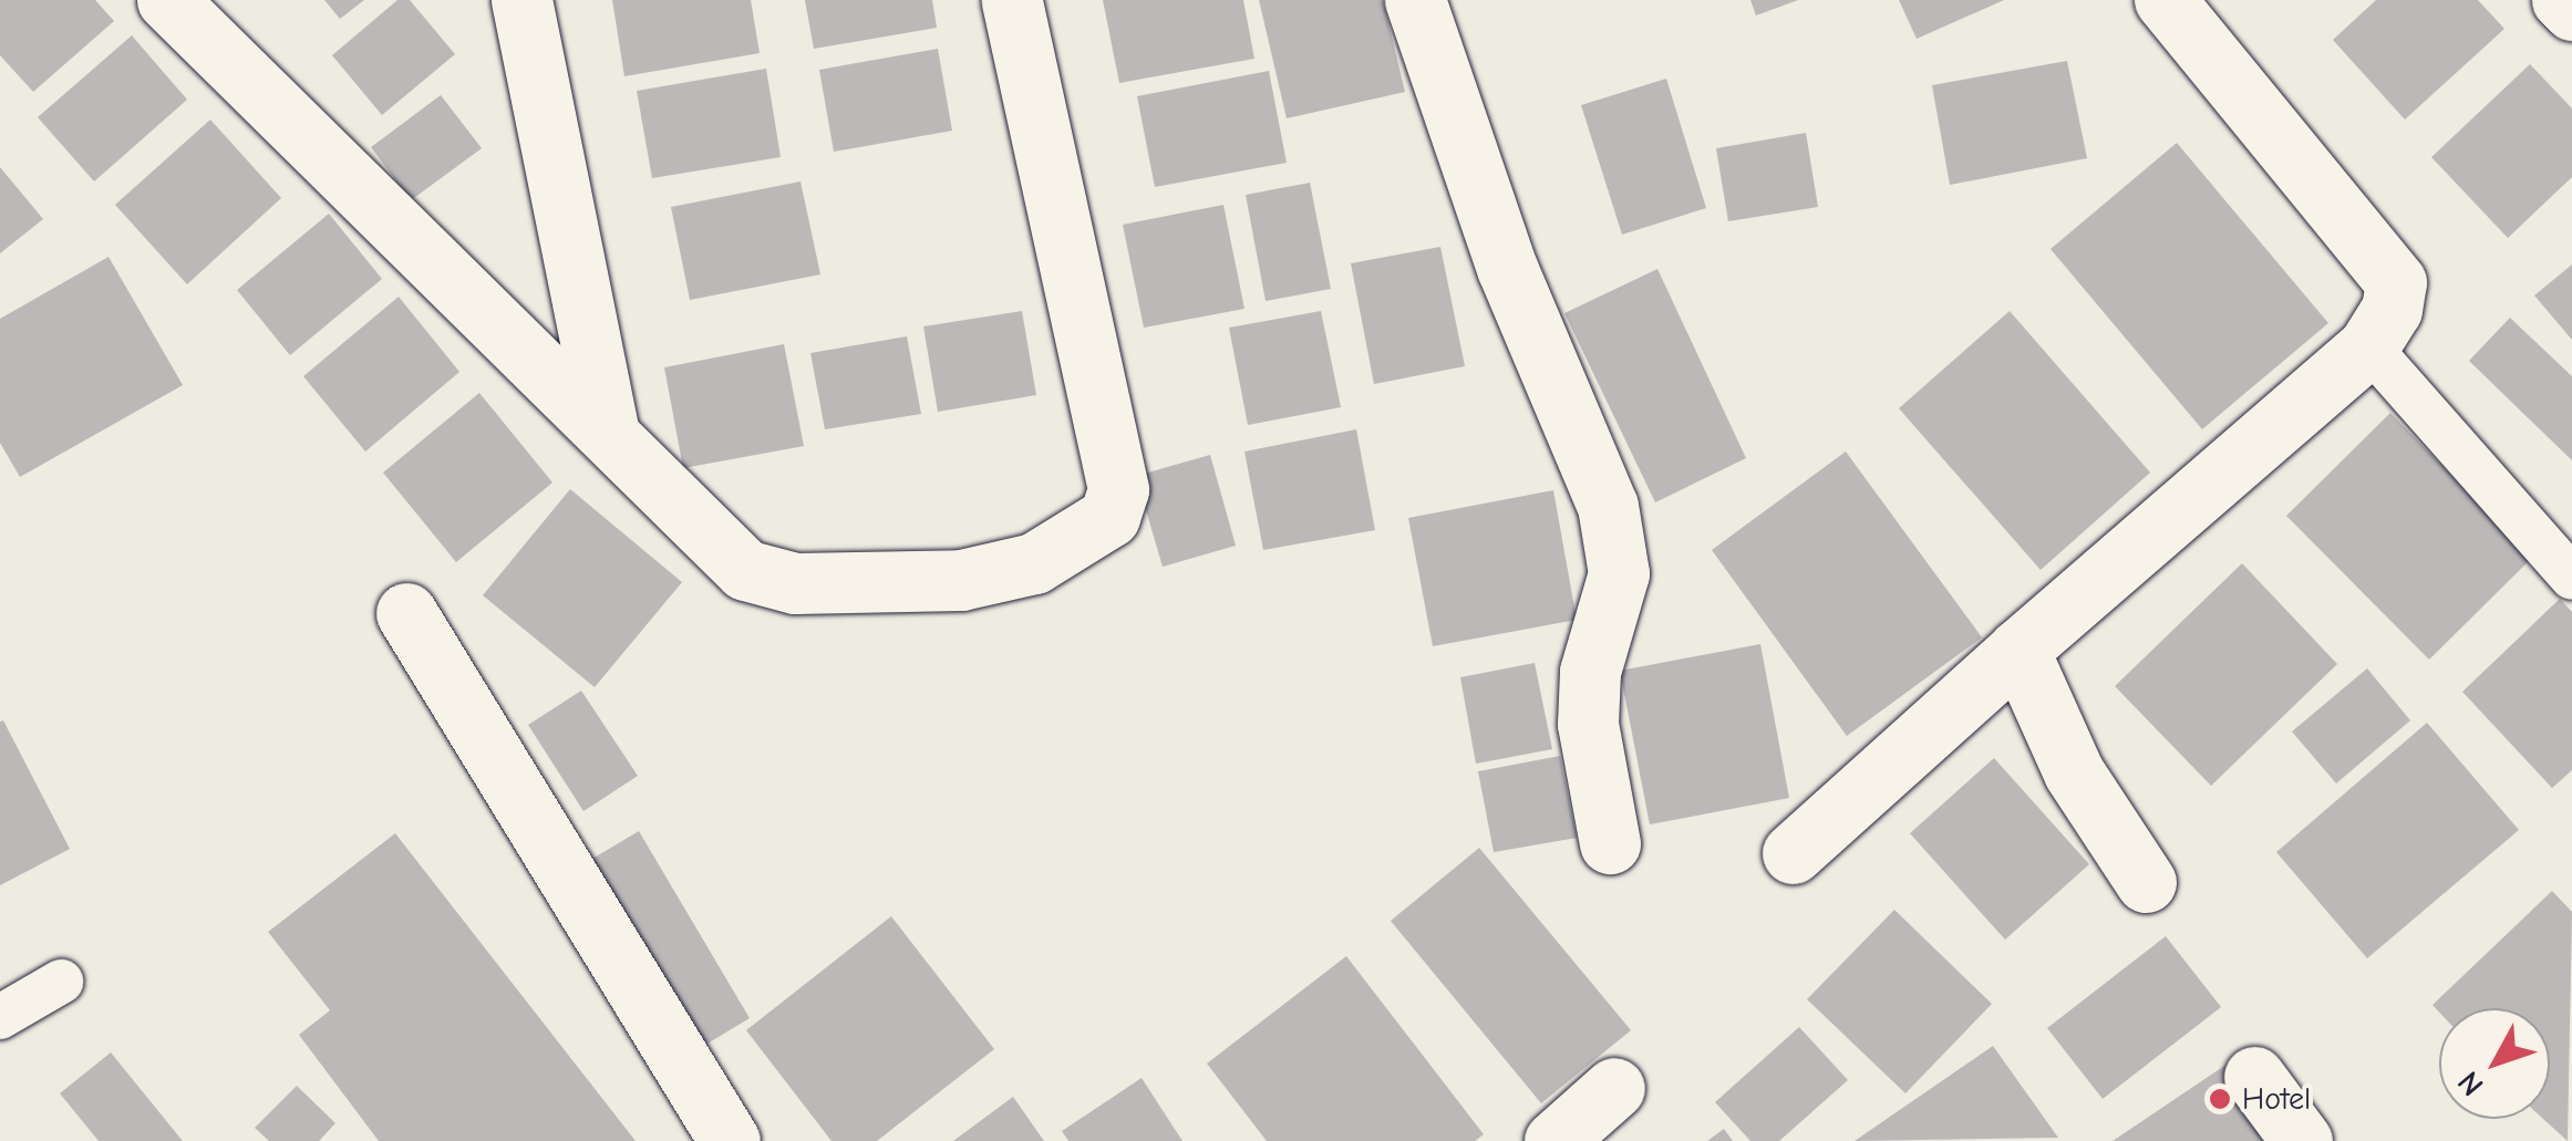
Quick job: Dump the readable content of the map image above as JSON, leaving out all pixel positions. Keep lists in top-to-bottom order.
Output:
{
  "places": ["Hotel"],
  "north": "bottom left"
}
